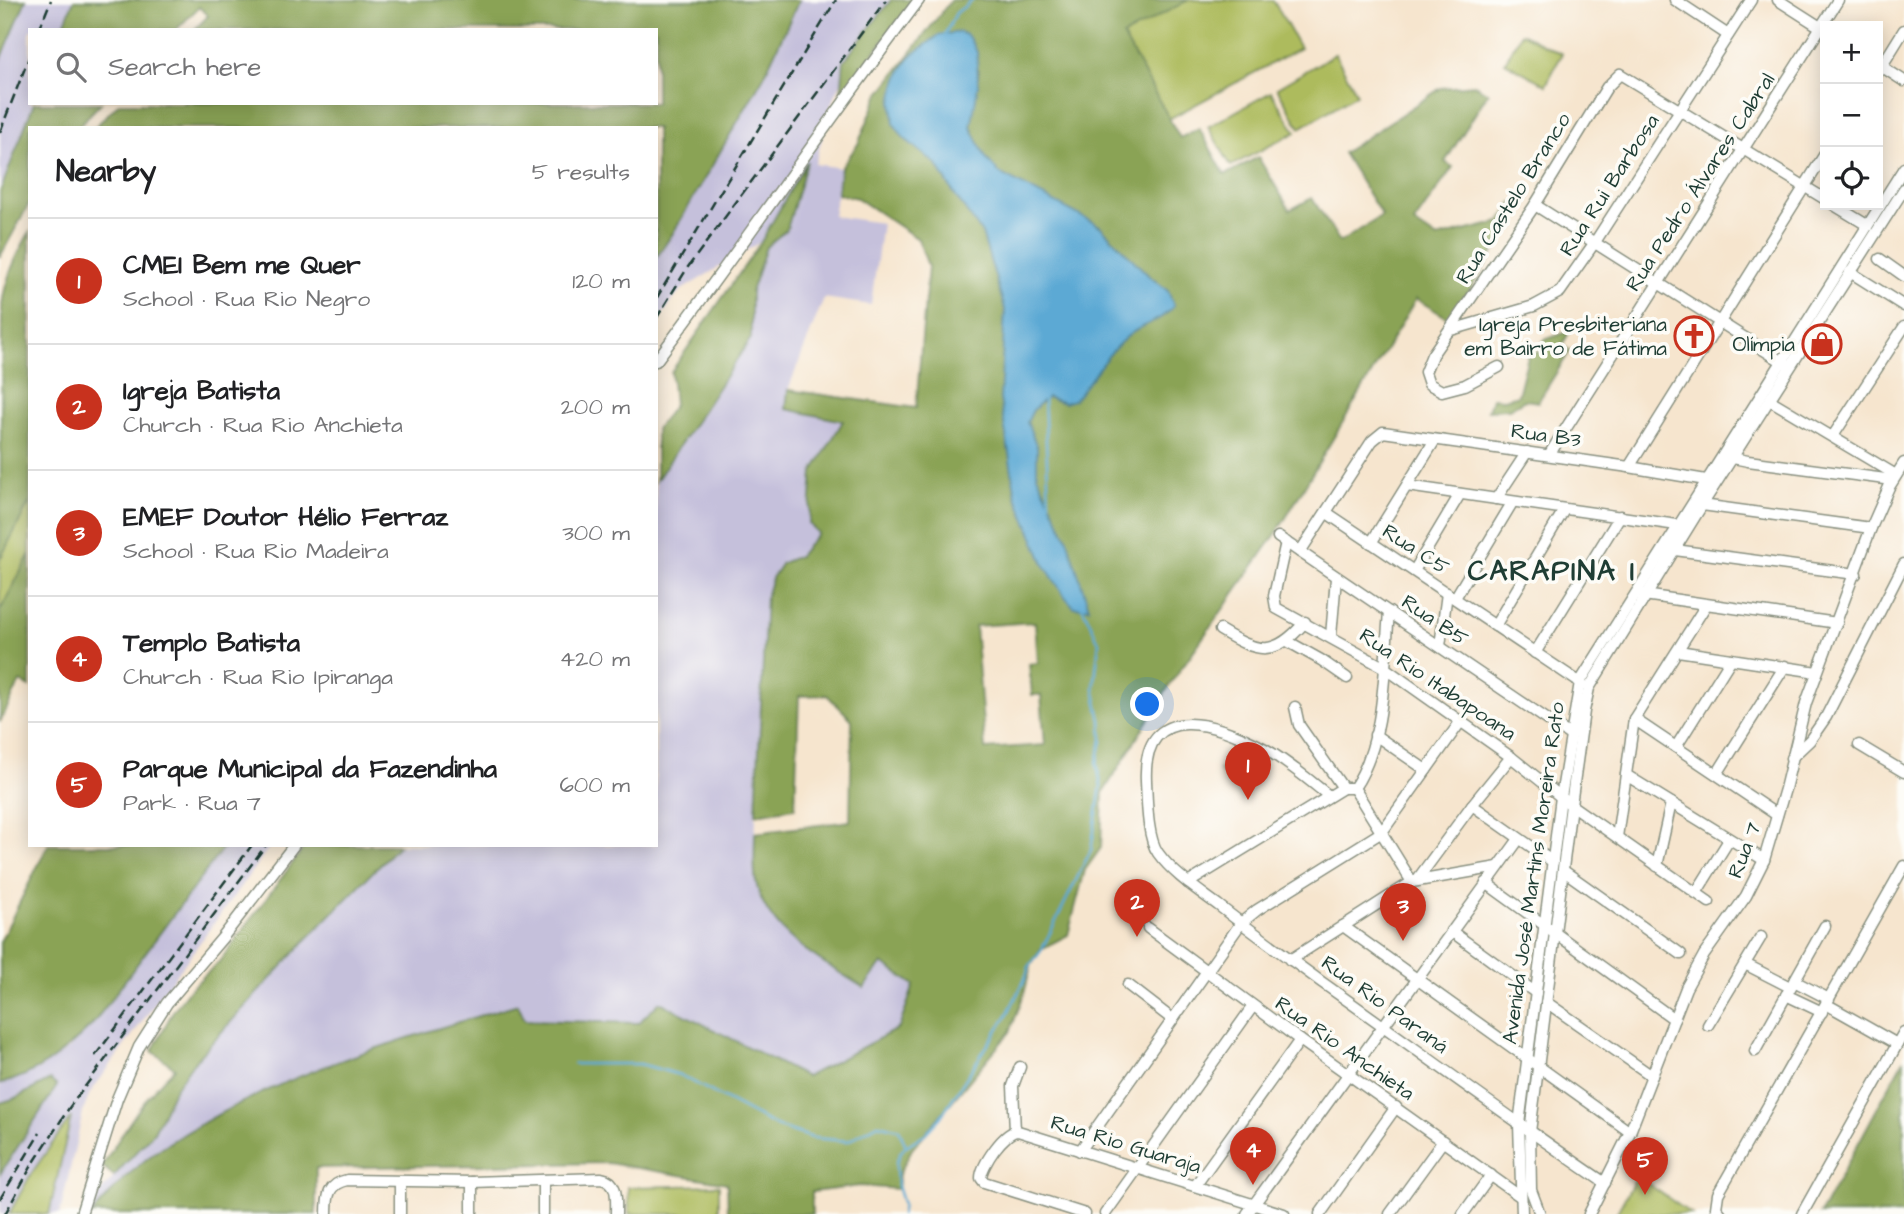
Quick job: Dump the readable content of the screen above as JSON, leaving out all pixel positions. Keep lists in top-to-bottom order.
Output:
{
  "streets": {
    "street": [
      "Rua Pedro Álvares Cabral",
      "Rua Rui Barbosa",
      "Rua Castelo Branco",
      "Rua B3",
      "Rua C5",
      "Rua B5",
      "Rua Rio Itabapoana",
      "Rua 7",
      "Avenida José Martins Moreira Rato",
      "Rua Rio Paraná",
      "Rua Rio Anchieta",
      "Rua Rio Guaraja"
    ]
  },
  "crossings": [
    ["Rua Pedro Álvares Cabral", "Rua B3"],
    ["Rua Rui Barbosa", "Rua Castelo Branco"],
    ["Rua B3", "Rua C5"],
    ["Rua B3", "Avenida José Martins Moreira Rato"],
    ["Rua C5", "Avenida José Martins Moreira Rato"],
    ["Rua B5", "Rua Rio Itabapoana"],
    ["Rua B5", "Avenida José Martins Moreira Rato"],
    ["Rua Rio Itabapoana", "Avenida José Martins Moreira Rato"],
    ["Rua 7", "Rua Rio Paraná"],
    ["Avenida José Martins Moreira Rato", "Rua Rio Paraná"],
    ["Avenida José Martins Moreira Rato", "Rua Rio Anchieta"]
  ],
  "districts": ["CARAPINA I"],
  "places": {
    "church": ["Igreja Presbiteriana em Bairro de Fátima"],
    "shop": ["Olímpia"]
  },
  "page": {
    "map_buttons": ["+", "−"],
    "search": "Search here",
    "heading": ["Nearby", "5 results"],
    "list": [
      {
        "mark": "1",
        "name": "CMEI Bem me Quer",
        "note": "School · Rua Rio Negro",
        "value": "120 m"
      },
      {
        "mark": "2",
        "name": "Igreja Batista",
        "note": "Church · Rua Rio Anchieta",
        "value": "200 m"
      },
      {
        "mark": "3",
        "name": "EMEF Doutor Hélio Ferraz",
        "note": "School · Rua Rio Madeira",
        "value": "300 m"
      },
      {
        "mark": "4",
        "name": "Templo Batista",
        "note": "Church · Rua Rio Ipiranga",
        "value": "420 m"
      },
      {
        "mark": "5",
        "name": "Parque Municipal da Fazendinha",
        "note": "Park · Rua 7",
        "value": "600 m"
      }
    ],
    "pins": [
      "1",
      "2",
      "3",
      "4",
      "5"
    ]
  }
}
